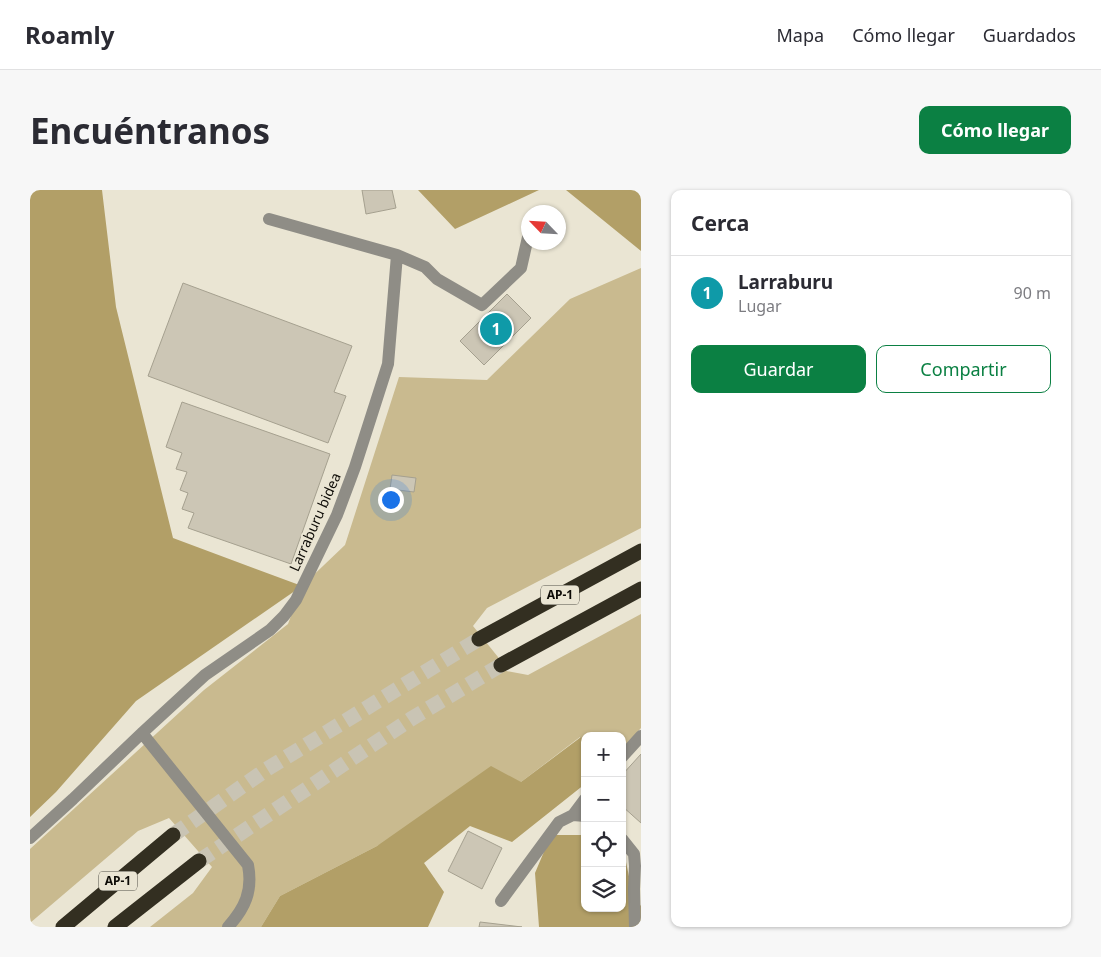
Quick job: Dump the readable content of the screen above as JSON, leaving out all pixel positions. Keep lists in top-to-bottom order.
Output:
{
  "streets": {
    "highway": ["AP-1"],
    "street": ["Larraburu bidea"]
  },
  "north": "top left",
  "page": {
    "header": "Roamly",
    "nav": ["Mapa", "Cómo llegar", "Guardados"],
    "buttons": [
      "Cómo llegar",
      ["Guardar", "Compartir"]
    ],
    "title": "Encuéntranos",
    "heading": "Cerca",
    "list": [
      {
        "mark": "1",
        "name": "Larraburu",
        "note": "Lugar",
        "value": "90 m"
      }
    ],
    "pins": "1",
    "map_buttons": ["+", "−"]
  }
}
